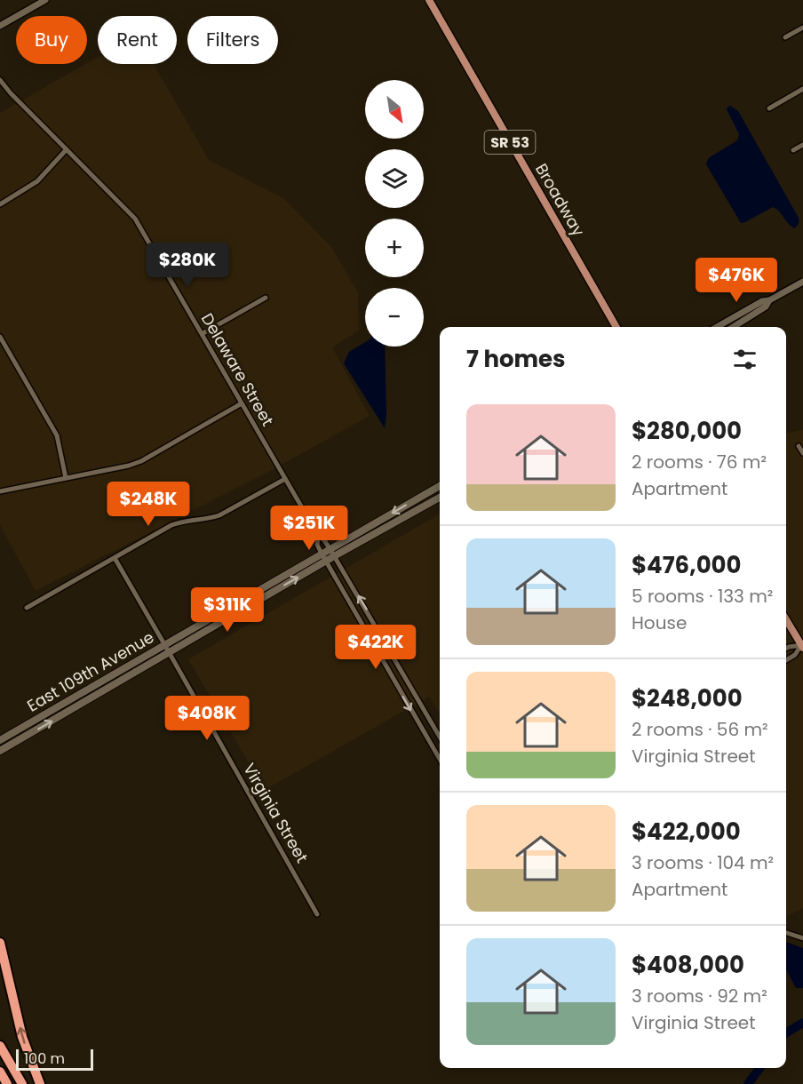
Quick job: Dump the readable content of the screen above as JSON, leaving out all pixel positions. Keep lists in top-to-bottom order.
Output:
{
  "streets": {
    "main road": ["SR 53", "Broadway", "East 109th Avenue"],
    "street": ["Delaware Street", "Virginia Street"]
  },
  "crossings": [
    ["Delaware Street", "East 109th Avenue"],
    ["East 109th Avenue", "Virginia Street"]
  ],
  "scale_bar": "100 m",
  "north": "bottom right",
  "page": {
    "chip": ["Buy", "Rent", "Filters"],
    "map_buttons": ["+", "−"],
    "price": [
      "$280K",
      "$476K",
      "$248K",
      "$251K",
      "$311K",
      "$422K",
      "$408K"
    ],
    "heading": "7 homes",
    "list": [
      {
        "name": "$280,000",
        "note": "2 rooms · 76 m² · Apartment"
      },
      {
        "name": "$476,000",
        "note": "5 rooms · 133 m² · House"
      },
      {
        "name": "$248,000",
        "note": "2 rooms · 56 m² · Virginia Street"
      },
      {
        "name": "$422,000",
        "note": "3 rooms · 104 m² · Apartment"
      },
      {
        "name": "$408,000",
        "note": "3 rooms · 92 m² · Virginia Street"
      }
    ],
    "scale": "100 m"
  }
}
